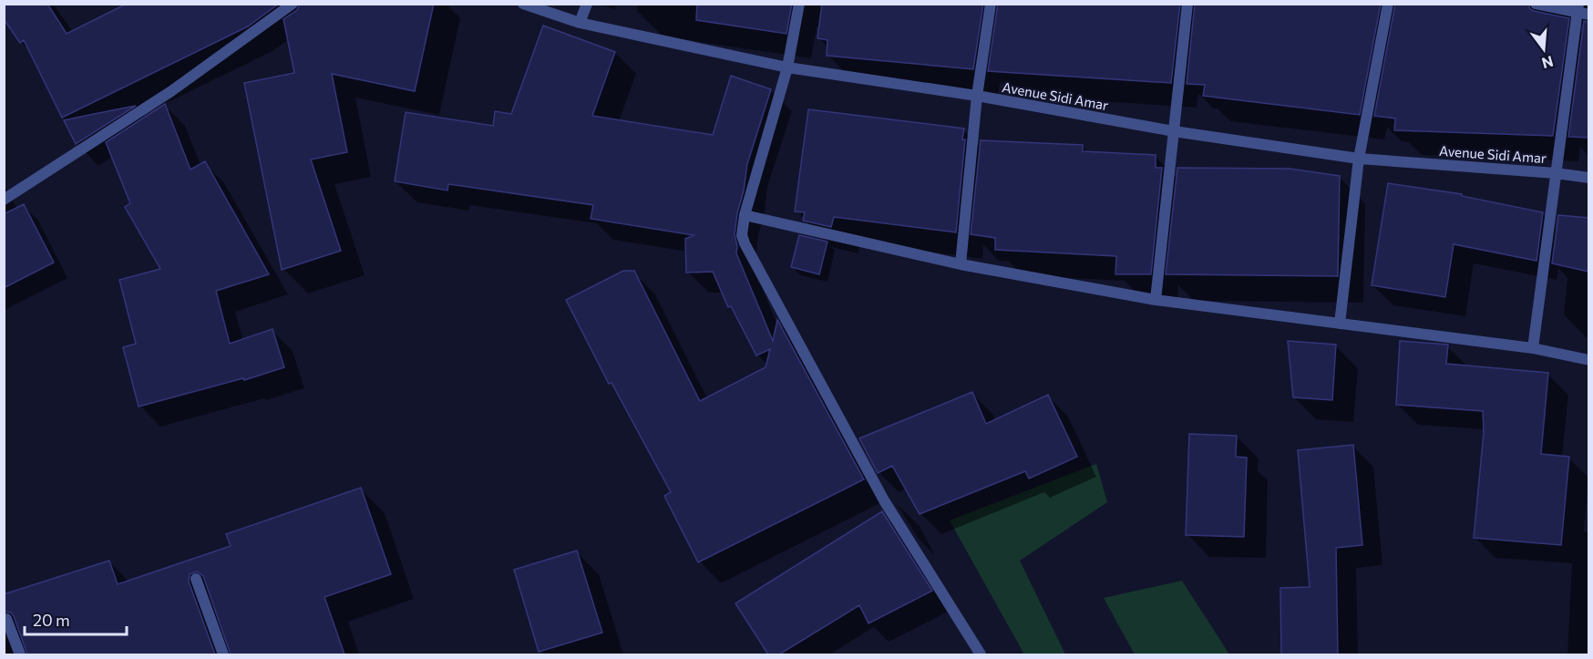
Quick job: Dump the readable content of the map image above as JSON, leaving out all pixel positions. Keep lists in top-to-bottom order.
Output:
{
  "streets": {
    "street": ["Avenue Sidi Amar"]
  },
  "scale_bar": "20 m",
  "north": "bottom"
}
